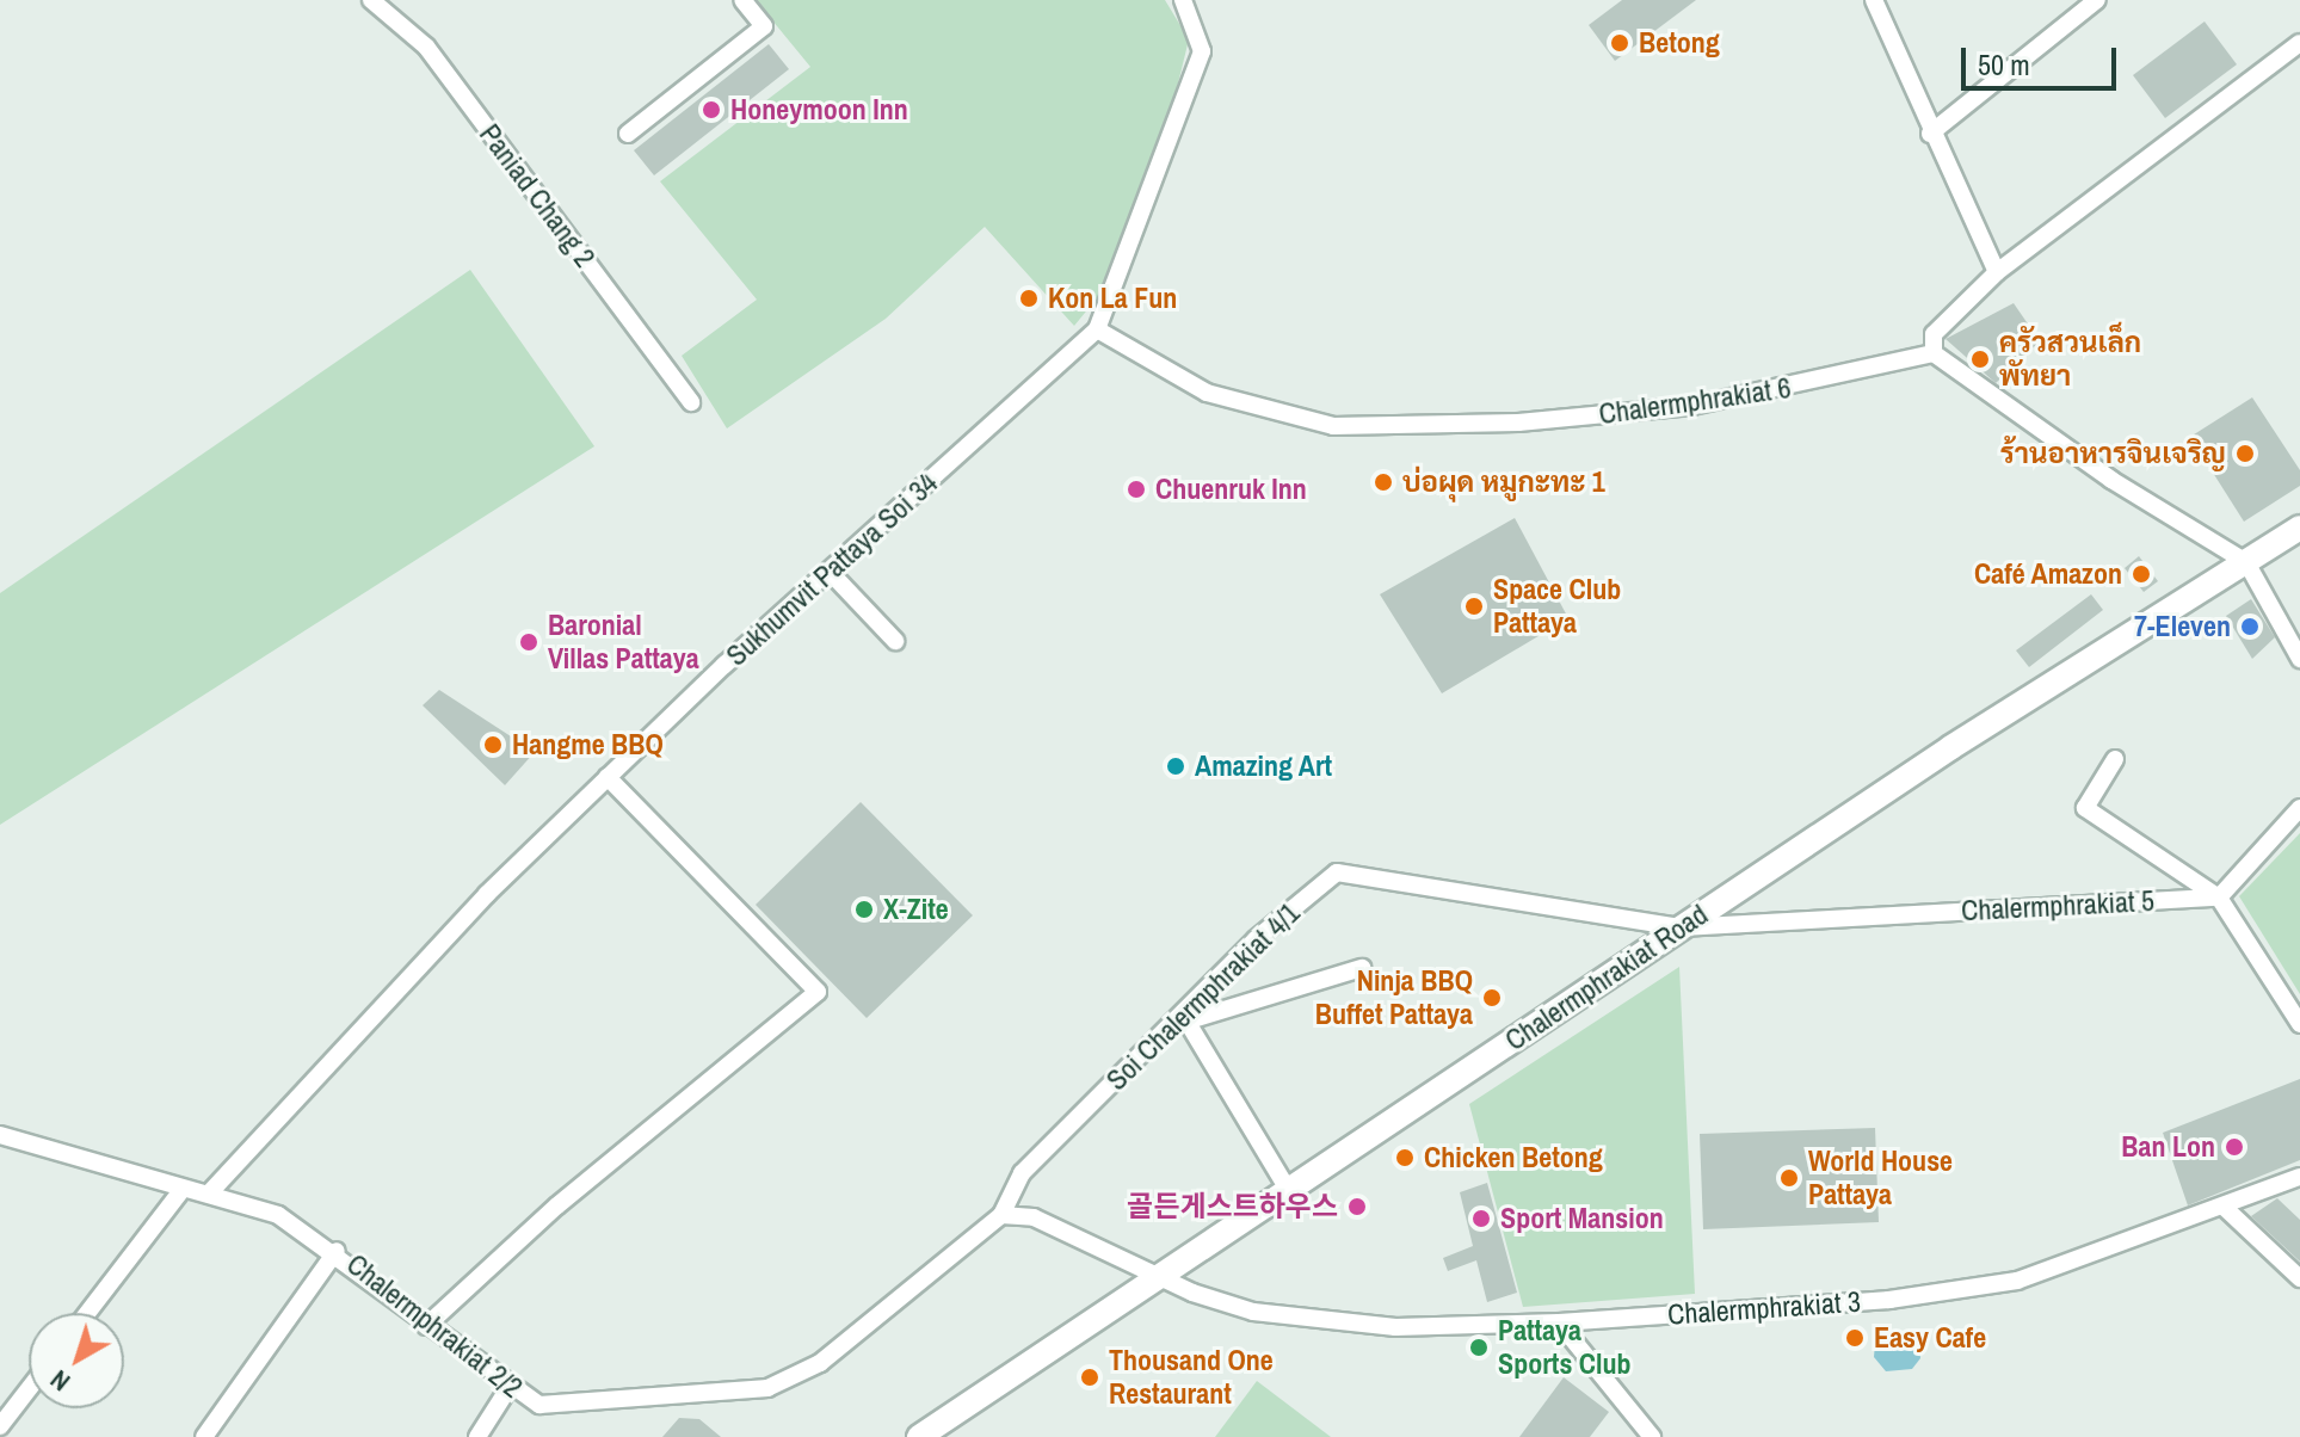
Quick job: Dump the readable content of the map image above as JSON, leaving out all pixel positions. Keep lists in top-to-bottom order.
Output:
{
  "streets": {
    "main road": ["Chalermphrakiat Road"],
    "street": [
      "Paniad Chang 2",
      "Chalermphrakiat 6",
      "Sukhumvit Pattaya Soi 34",
      "Chalermphrakiat 5",
      "Soi Chalermphrakiat 4/1",
      "Chalermphrakiat 3",
      "Chalermphrakiat 2/2"
    ]
  },
  "crossings": [
    ["Chalermphrakiat 6", "Sukhumvit Pattaya Soi 34"],
    ["Sukhumvit Pattaya Soi 34", "Chalermphrakiat 2/2"],
    ["Chalermphrakiat 5", "Chalermphrakiat Road"],
    ["Chalermphrakiat 5", "Soi Chalermphrakiat 4/1"],
    ["Chalermphrakiat Road", "Soi Chalermphrakiat 4/1"],
    ["Chalermphrakiat Road", "Chalermphrakiat 3"],
    ["Soi Chalermphrakiat 4/1", "Chalermphrakiat 2/2"]
  ],
  "places": [
    "Betong",
    "Honeymoon Inn",
    "Kon La Fun",
    "ครัวสวนเล็ก พัทยา",
    "ร้านอาหารจินเจริญ",
    "บ่อผุด หมูกะทะ 1",
    "Chuenruk Inn",
    "Café Amazon",
    "Space Club Pattaya",
    "7-Eleven",
    "Baronial Villas Pattaya",
    "Hangme BBQ",
    "Amazing Art",
    "X-Zite",
    "Ninja BBQ Buffet Pattaya",
    "Ban Lon",
    "Chicken Betong",
    "World House Pattaya",
    "골든게스트하우스",
    "Sport Mansion",
    "Easy Cafe",
    "Pattaya Sports Club",
    "Thousand One Restaurant"
  ],
  "scale_bar": "50 m",
  "north": "bottom left"
}
